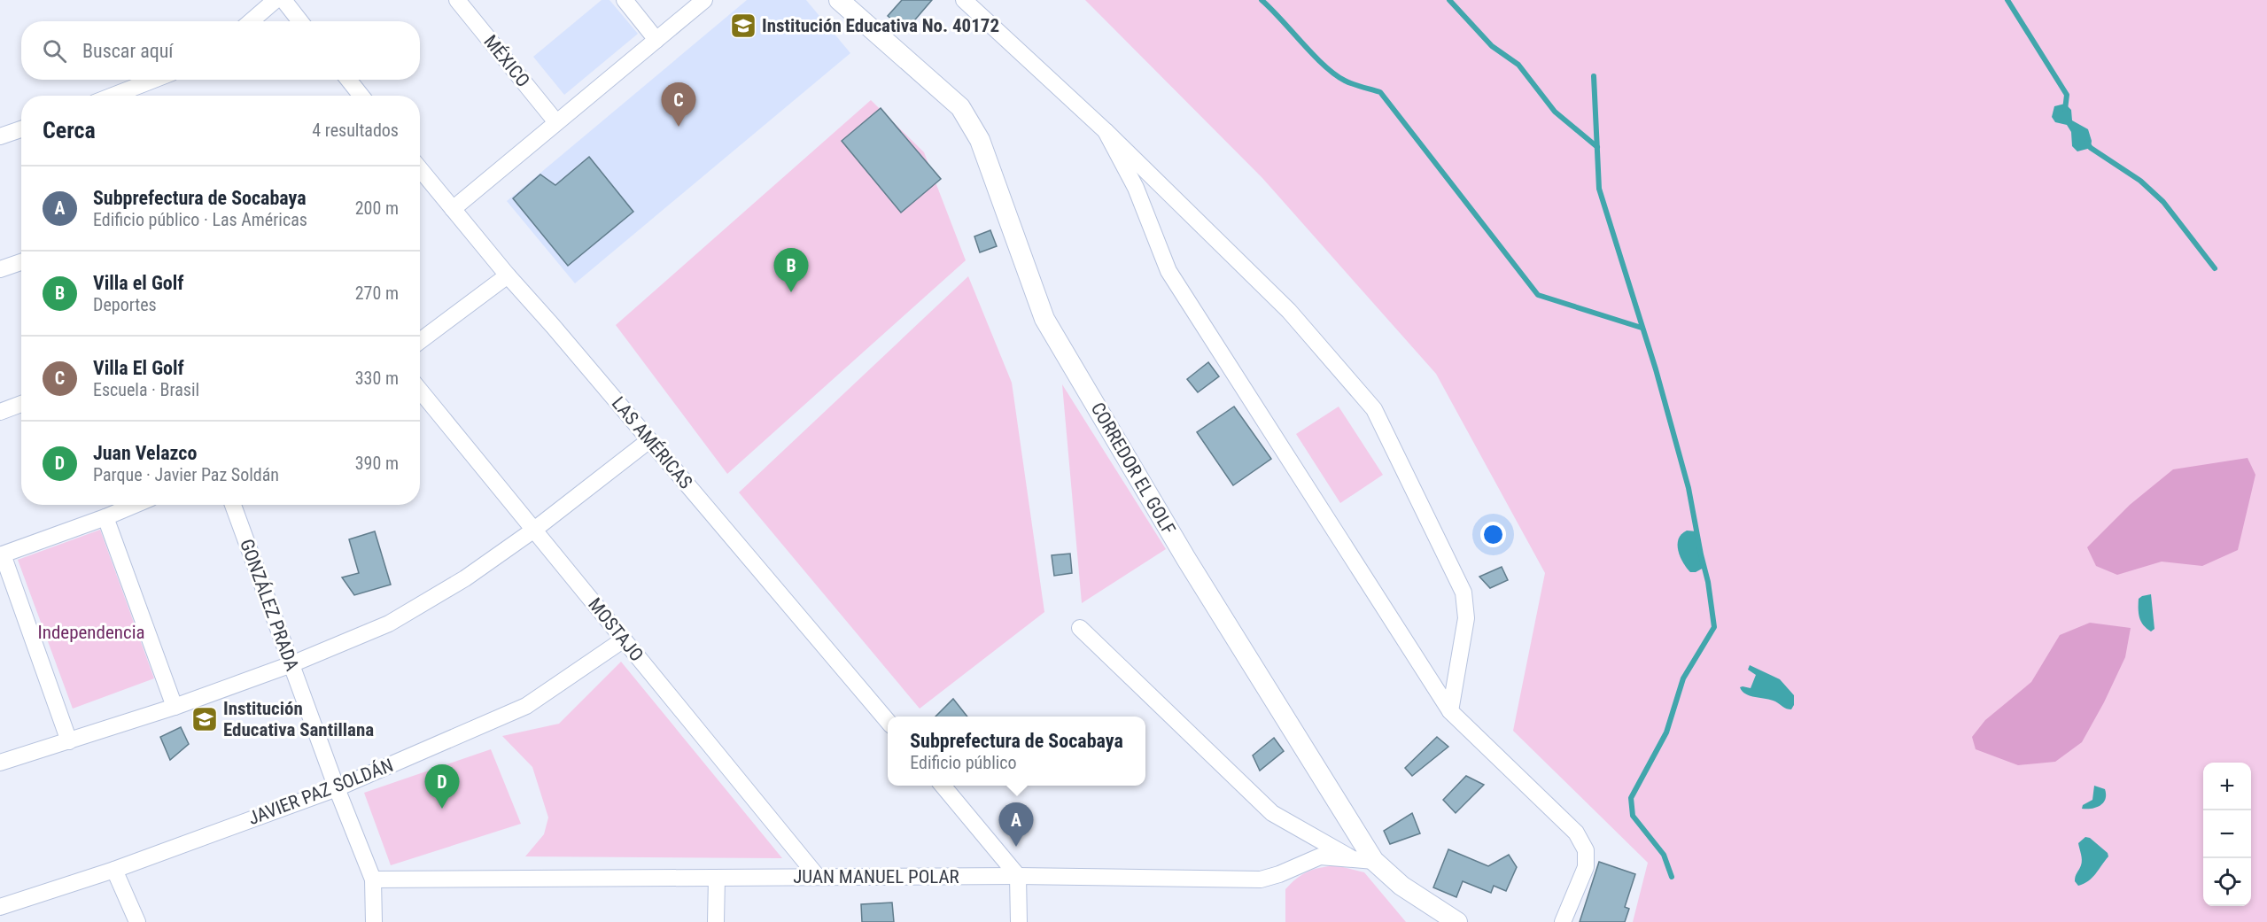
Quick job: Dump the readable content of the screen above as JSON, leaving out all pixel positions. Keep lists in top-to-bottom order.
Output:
{
  "streets": {
    "street": [
      "MÉXICO",
      "LAS AMÉRICAS",
      "CORREDOR EL GOLF",
      "GONZÁLEZ PRADA",
      "MOSTAJO",
      "JAVIER PAZ SOLDÁN",
      "JUAN MANUEL POLAR"
    ]
  },
  "crossings": [
    ["CORREDOR EL GOLF", "JUAN MANUEL POLAR"],
    ["GONZÁLEZ PRADA", "JAVIER PAZ SOLDÁN"],
    ["GONZÁLEZ PRADA", "JUAN MANUEL POLAR"],
    ["MOSTAJO", "JAVIER PAZ SOLDÁN"],
    ["MOSTAJO", "JUAN MANUEL POLAR"]
  ],
  "parks": ["Independencia"],
  "places": {
    "school or university": ["Institución Educativa No. 40172", "Institución Educativa Santillana"]
  },
  "page": {
    "search": "Buscar aquí",
    "pins": [
      "C",
      "B",
      "D",
      "A"
    ],
    "heading": ["Cerca", "4 resultados"],
    "list": [
      {
        "mark": "A",
        "name": "Subprefectura de Socabaya",
        "note": "Edificio público · Las Américas",
        "value": "200 m"
      },
      {
        "mark": "B",
        "name": "Villa el Golf",
        "note": "Deportes",
        "value": "270 m"
      },
      {
        "mark": "C",
        "name": "Villa El Golf",
        "note": "Escuela · Brasil",
        "value": "330 m"
      },
      {
        "mark": "D",
        "name": "Juan Velazco",
        "note": "Parque · Javier Paz Soldán",
        "value": "390 m"
      }
    ],
    "popup": ["Subprefectura de Socabaya", "Edificio público"],
    "map_buttons": ["+", "−"]
  }
}
